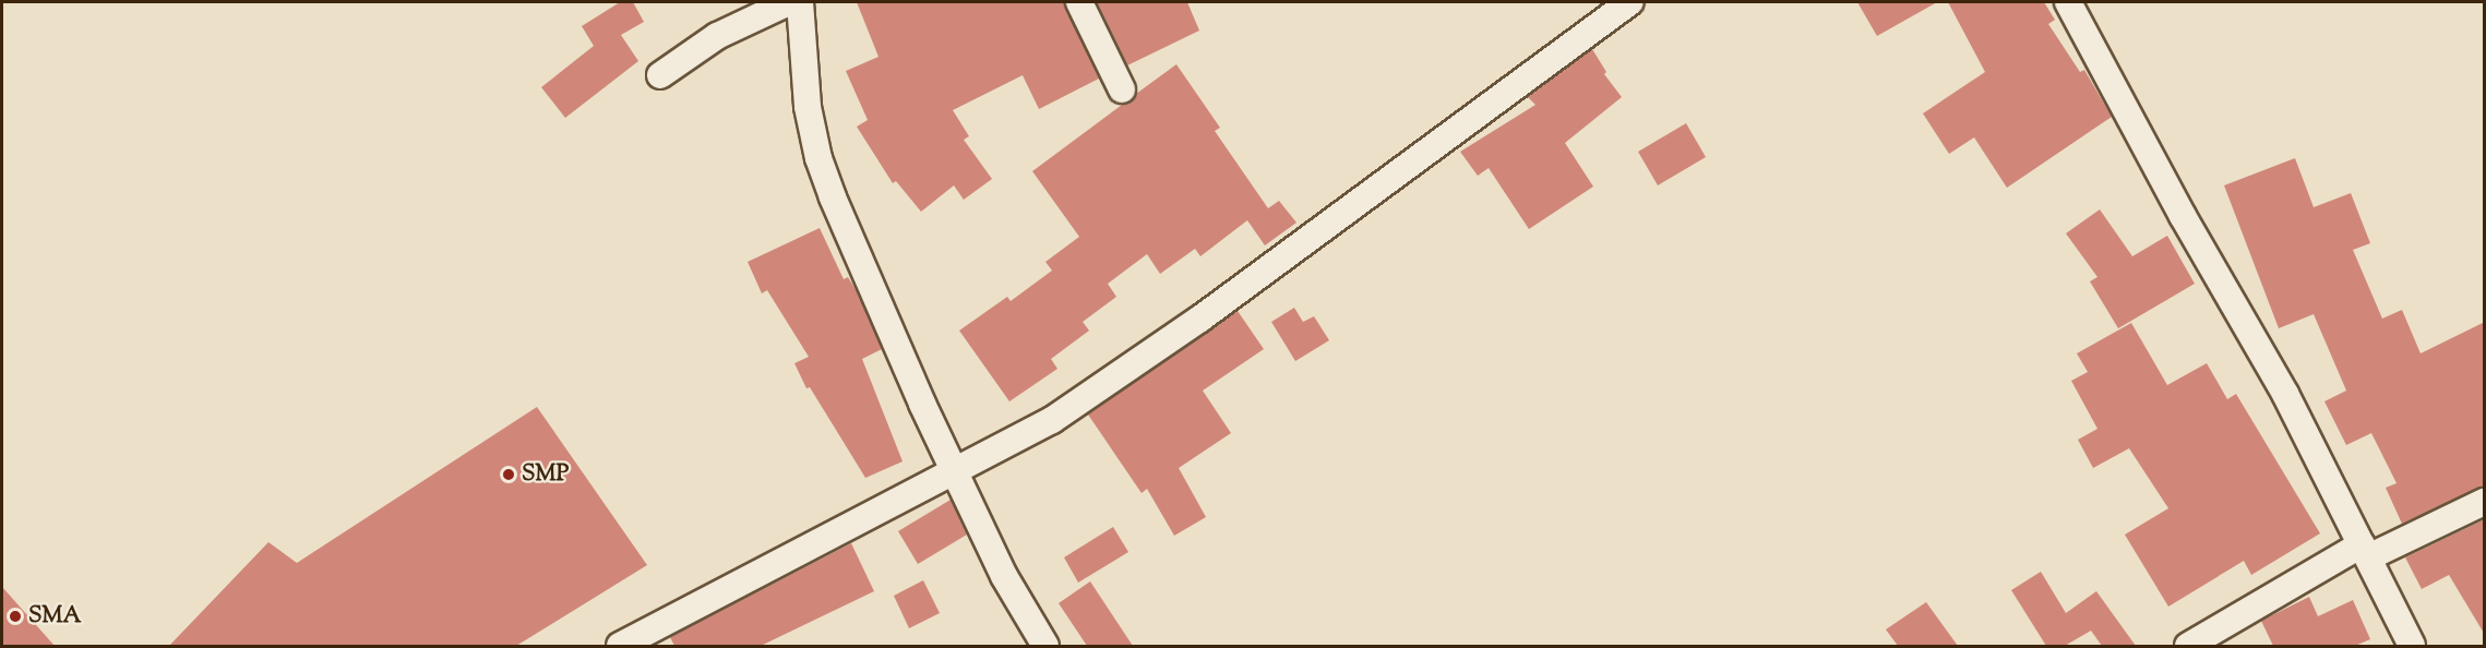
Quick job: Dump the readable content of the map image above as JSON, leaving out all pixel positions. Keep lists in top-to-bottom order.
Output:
{
  "places": ["SMP", "SMA"]
}
